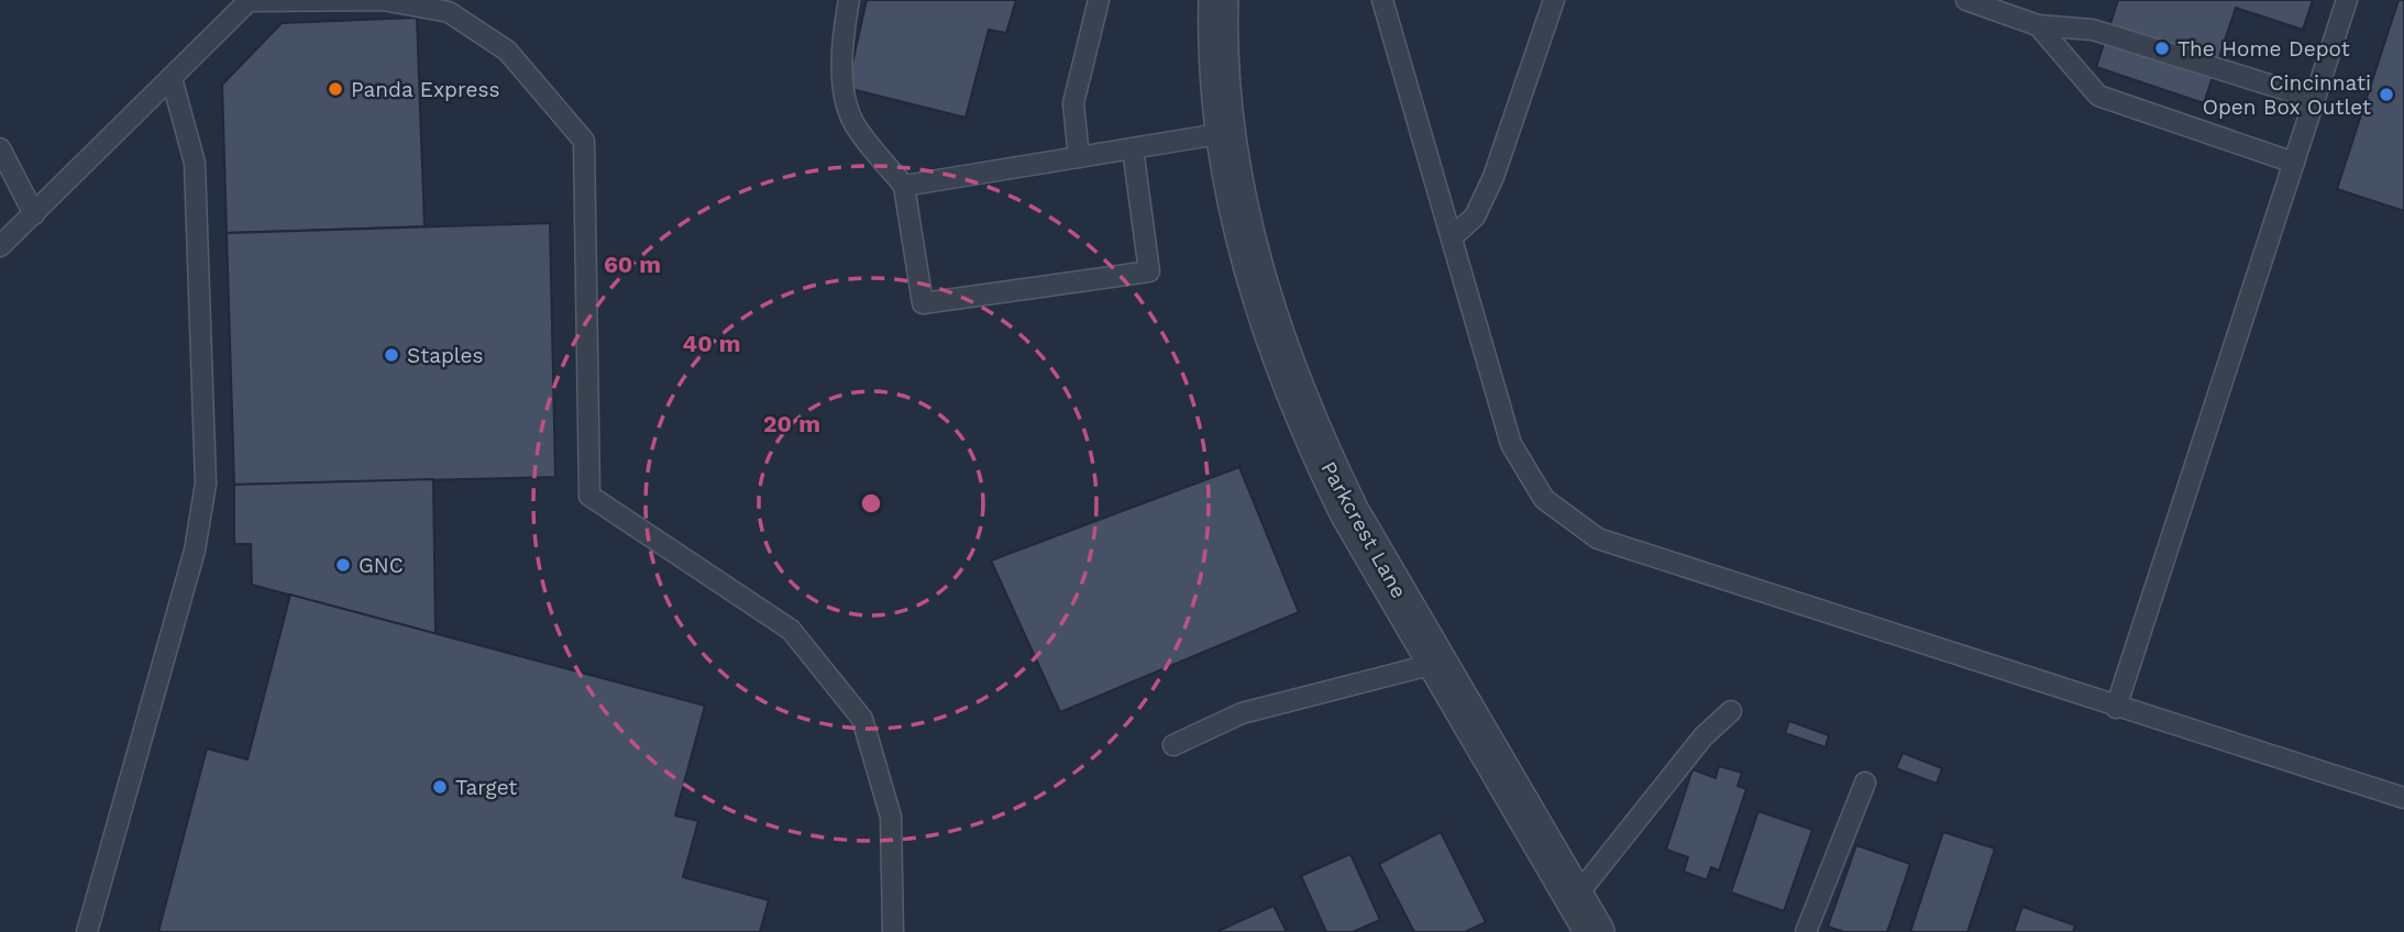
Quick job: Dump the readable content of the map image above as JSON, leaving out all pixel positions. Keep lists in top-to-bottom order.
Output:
{
  "streets": {
    "street": ["Parkcrest Lane"]
  },
  "places": [
    "The Home Depot",
    "Panda Express",
    "Cincinnati Open Box Outlet",
    "Staples",
    "GNC",
    "Target"
  ],
  "rings": ["60 m", "40 m", "20 m"]
}
